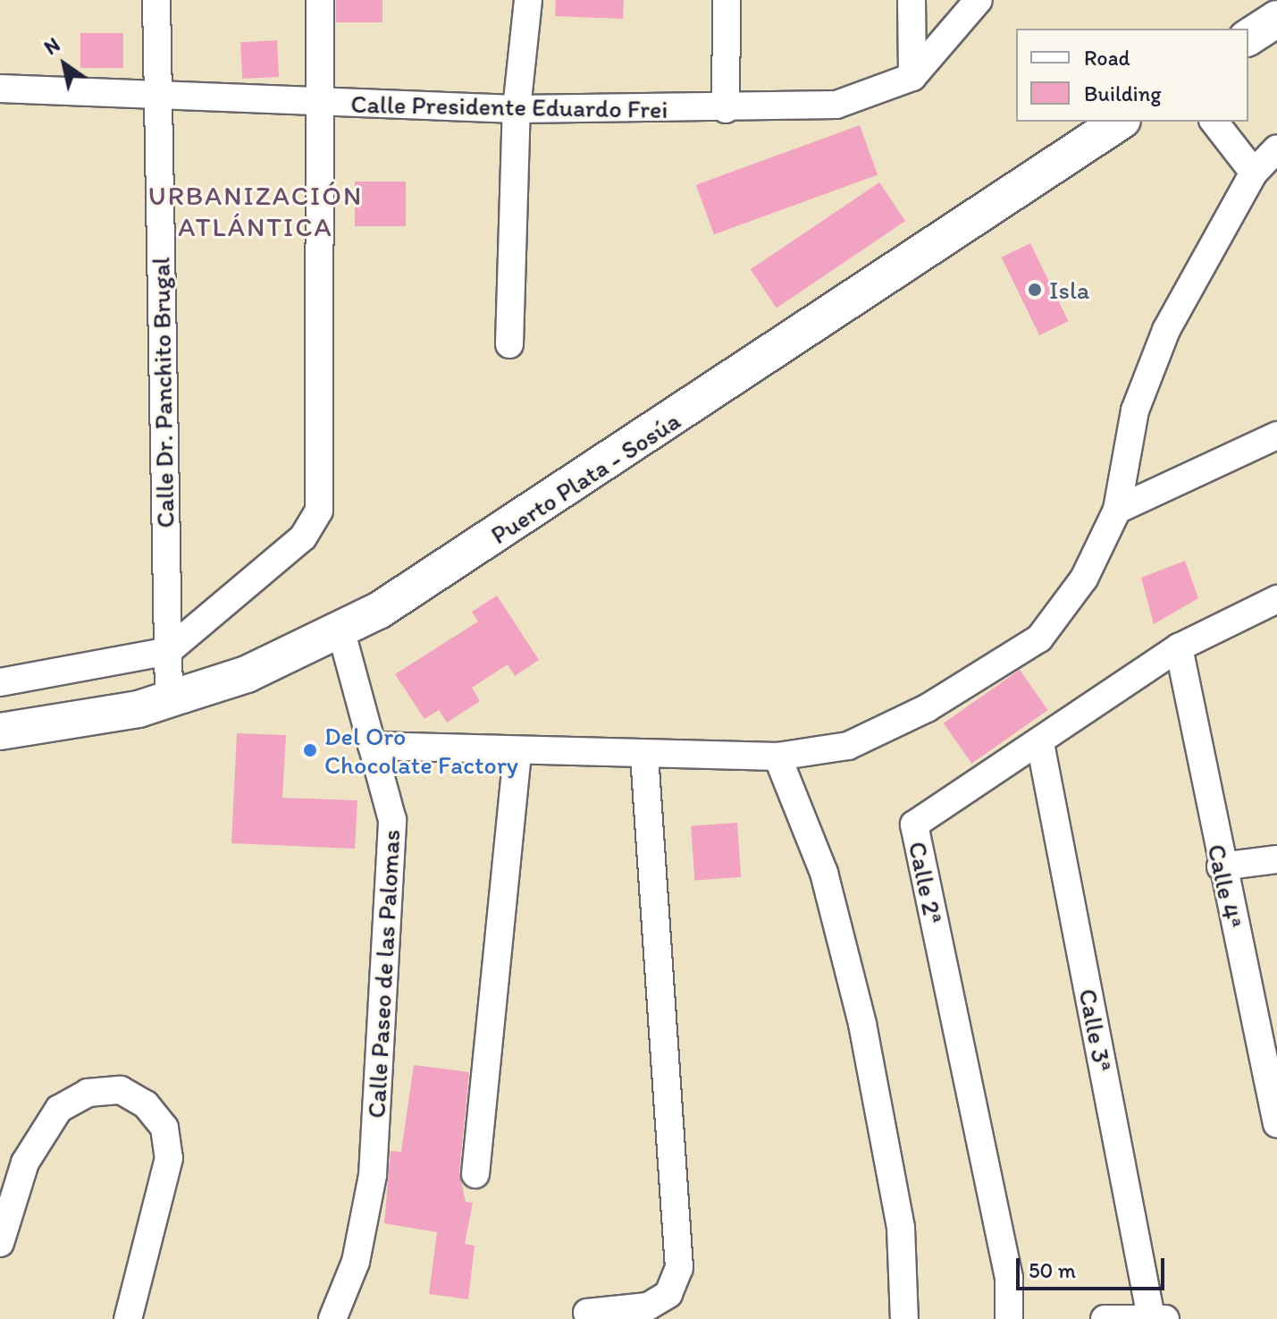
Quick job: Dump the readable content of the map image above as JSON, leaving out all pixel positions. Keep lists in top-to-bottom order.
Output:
{
  "streets": {
    "main road": ["Puerto Plata - Sosúa"],
    "street": [
      "Calle Presidente Eduardo Frei",
      "Calle Dr. Panchito Brugal",
      "Calle 2ª",
      "Calle 4ª",
      "Calle Paseo de las Palomas",
      "Calle 3ª"
    ]
  },
  "crossings": [
    ["Calle Presidente Eduardo Frei", "Calle Dr. Panchito Brugal"],
    ["Calle Dr. Panchito Brugal", "Puerto Plata - Sosúa"],
    ["Puerto Plata - Sosúa", "Calle Paseo de las Palomas"],
    ["Calle 2ª", "Calle 4ª"],
    ["Calle 2ª", "Calle 3ª"]
  ],
  "districts": ["URBANIZACIÓN ATLÁNTICA"],
  "places": ["Isla", "Del Oro Chocolate Factory"],
  "legend": ["Road", "Building"],
  "scale_bar": "50 m",
  "north": "top left"
}
